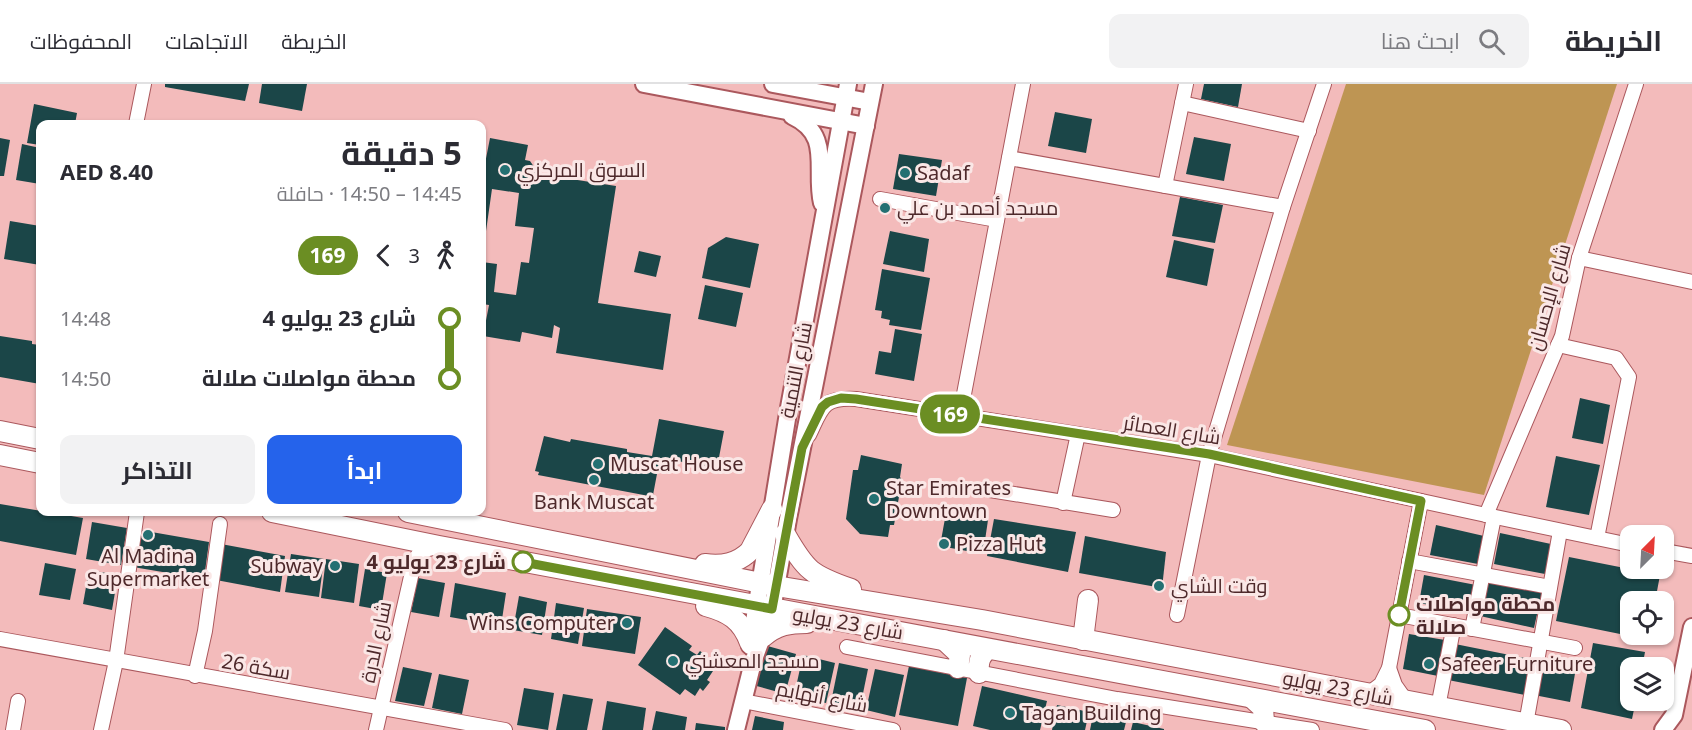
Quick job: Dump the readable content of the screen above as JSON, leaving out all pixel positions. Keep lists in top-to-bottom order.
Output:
{
  "streets": {
    "main road": ["شارع 23 يوليو"],
    "street": [
      "شارع الإحسان",
      "شارع التنمية",
      "شارع العمائر",
      "شارع الدرة",
      "سكة 26",
      "شارع أنهايم"
    ]
  },
  "crossings": [
    ["شارع الإحسان", "شارع العمائر"],
    ["شارع التنمية", "شارع العمائر"],
    ["شارع التنمية", "شارع 23 يوليو"],
    ["شارع التنمية", "شارع أنهايم"],
    ["شارع الدرة", "سكة 26"]
  ],
  "places": [
    "السوق المركزي",
    "Sadaf",
    "مسجد أحمد بن علي",
    "Muscat House",
    "Bank Muscat",
    "Star Emirates Downtown",
    "Al Madina Supermarket",
    "Pizza Hut",
    "شارع 23 يوليو 4",
    "Subway",
    "وقت الشاي",
    "محطة مواصلات صلالة",
    "Wins Computer",
    "مسجد المعشني",
    "Safeer Furniture",
    "Tagan Building"
  ],
  "lines": ["bus line 169"],
  "north": "top right",
  "page": {
    "header": "الخريطة",
    "search": "ابحث هنا",
    "nav": ["الخريطة", "الاتجاهات", "المحفوظات"],
    "on_map": "169",
    "heading": ["5 دقيقة", "14:45 – 14:50 · حافلة", "AED 8.40"],
    "legs": ["3", "169"],
    "list": [
      {
        "name": "شارع 23 يوليو 4",
        "value": "14:48"
      },
      {
        "name": "محطة مواصلات صلالة",
        "value": "14:50"
      }
    ],
    "buttons": ["ابدأ", "التذاكر"]
  }
}
